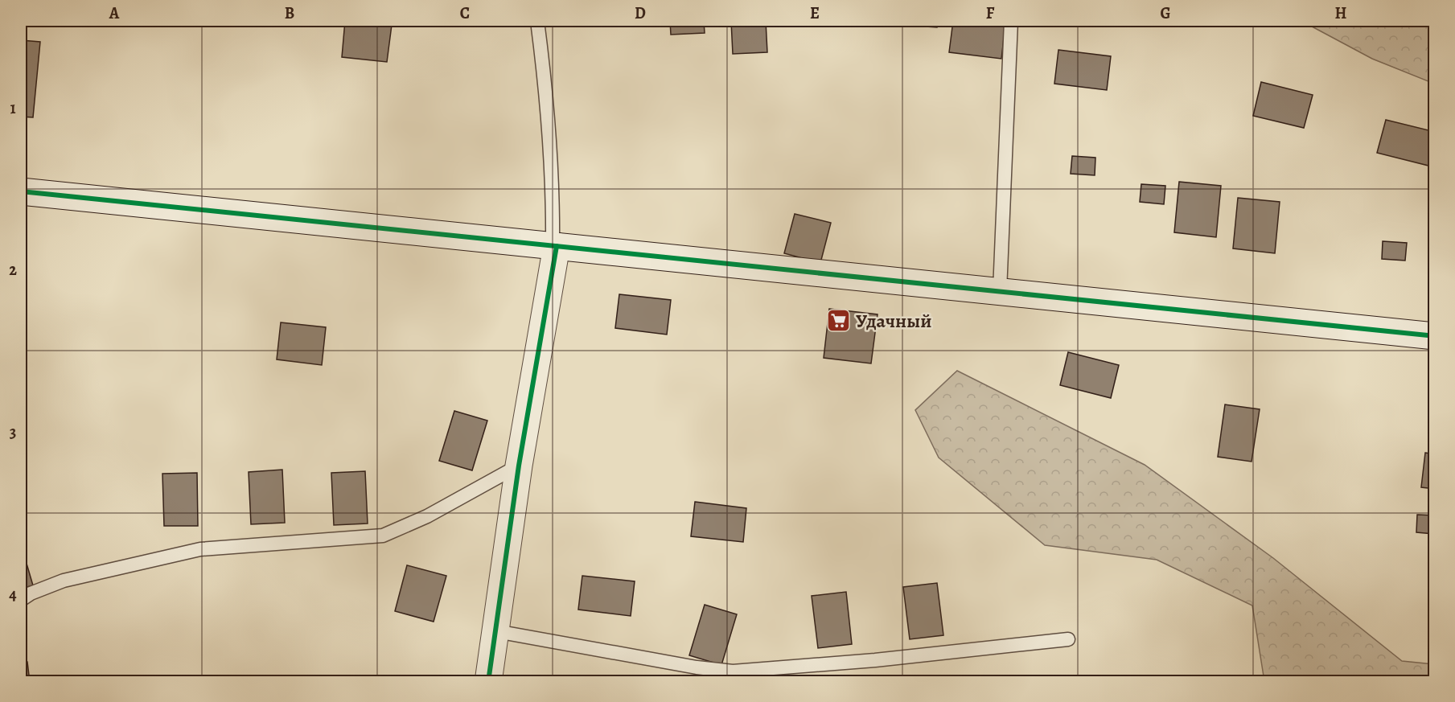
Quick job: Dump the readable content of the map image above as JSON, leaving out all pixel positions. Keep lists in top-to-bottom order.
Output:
{
  "places": {
    "supermarket": ["Удачный"]
  },
  "grid": {
    "columns": [
      "A",
      "B",
      "C",
      "D",
      "E",
      "F",
      "G",
      "H"
    ],
    "rows": [
      "1",
      "2",
      "3",
      "4"
    ]
  }
}
